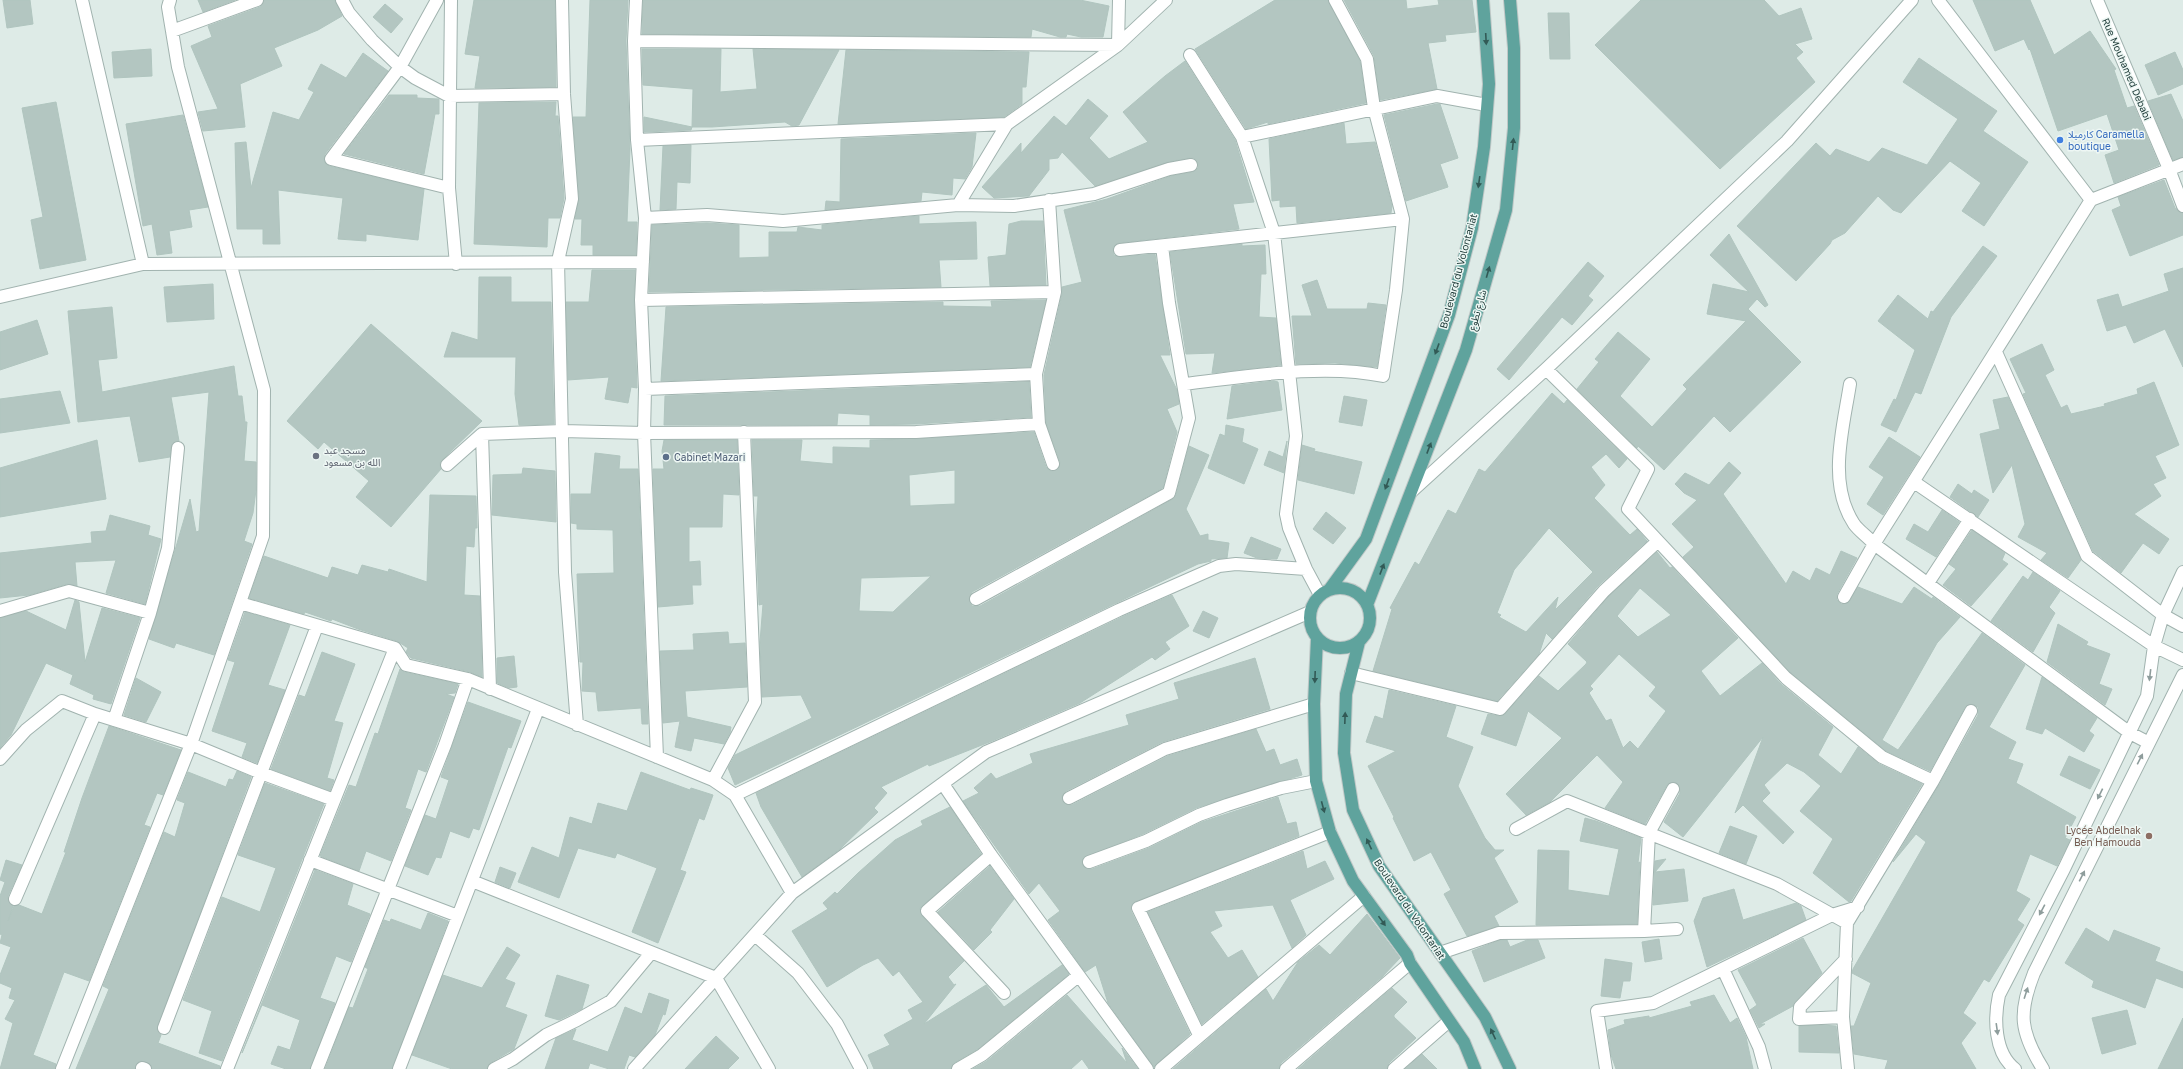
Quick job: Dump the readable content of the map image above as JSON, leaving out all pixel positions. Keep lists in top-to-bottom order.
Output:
{
  "streets": {
    "main road": ["Boulevard du Volontariat", "شارع تطوع"],
    "street": ["Rue Mouhamed Debabi"]
  },
  "crossings": [
    ["Boulevard du Volontariat", "شارع تطوع"]
  ],
  "one_way": ["شارع تطوع"],
  "places": [
    "كارميلا Caramella boutique",
    "مسجد عبد الله بن مسعود",
    "Cabinet Mazari",
    "Lycée Abdelhak Ben Hamouda"
  ]
}
